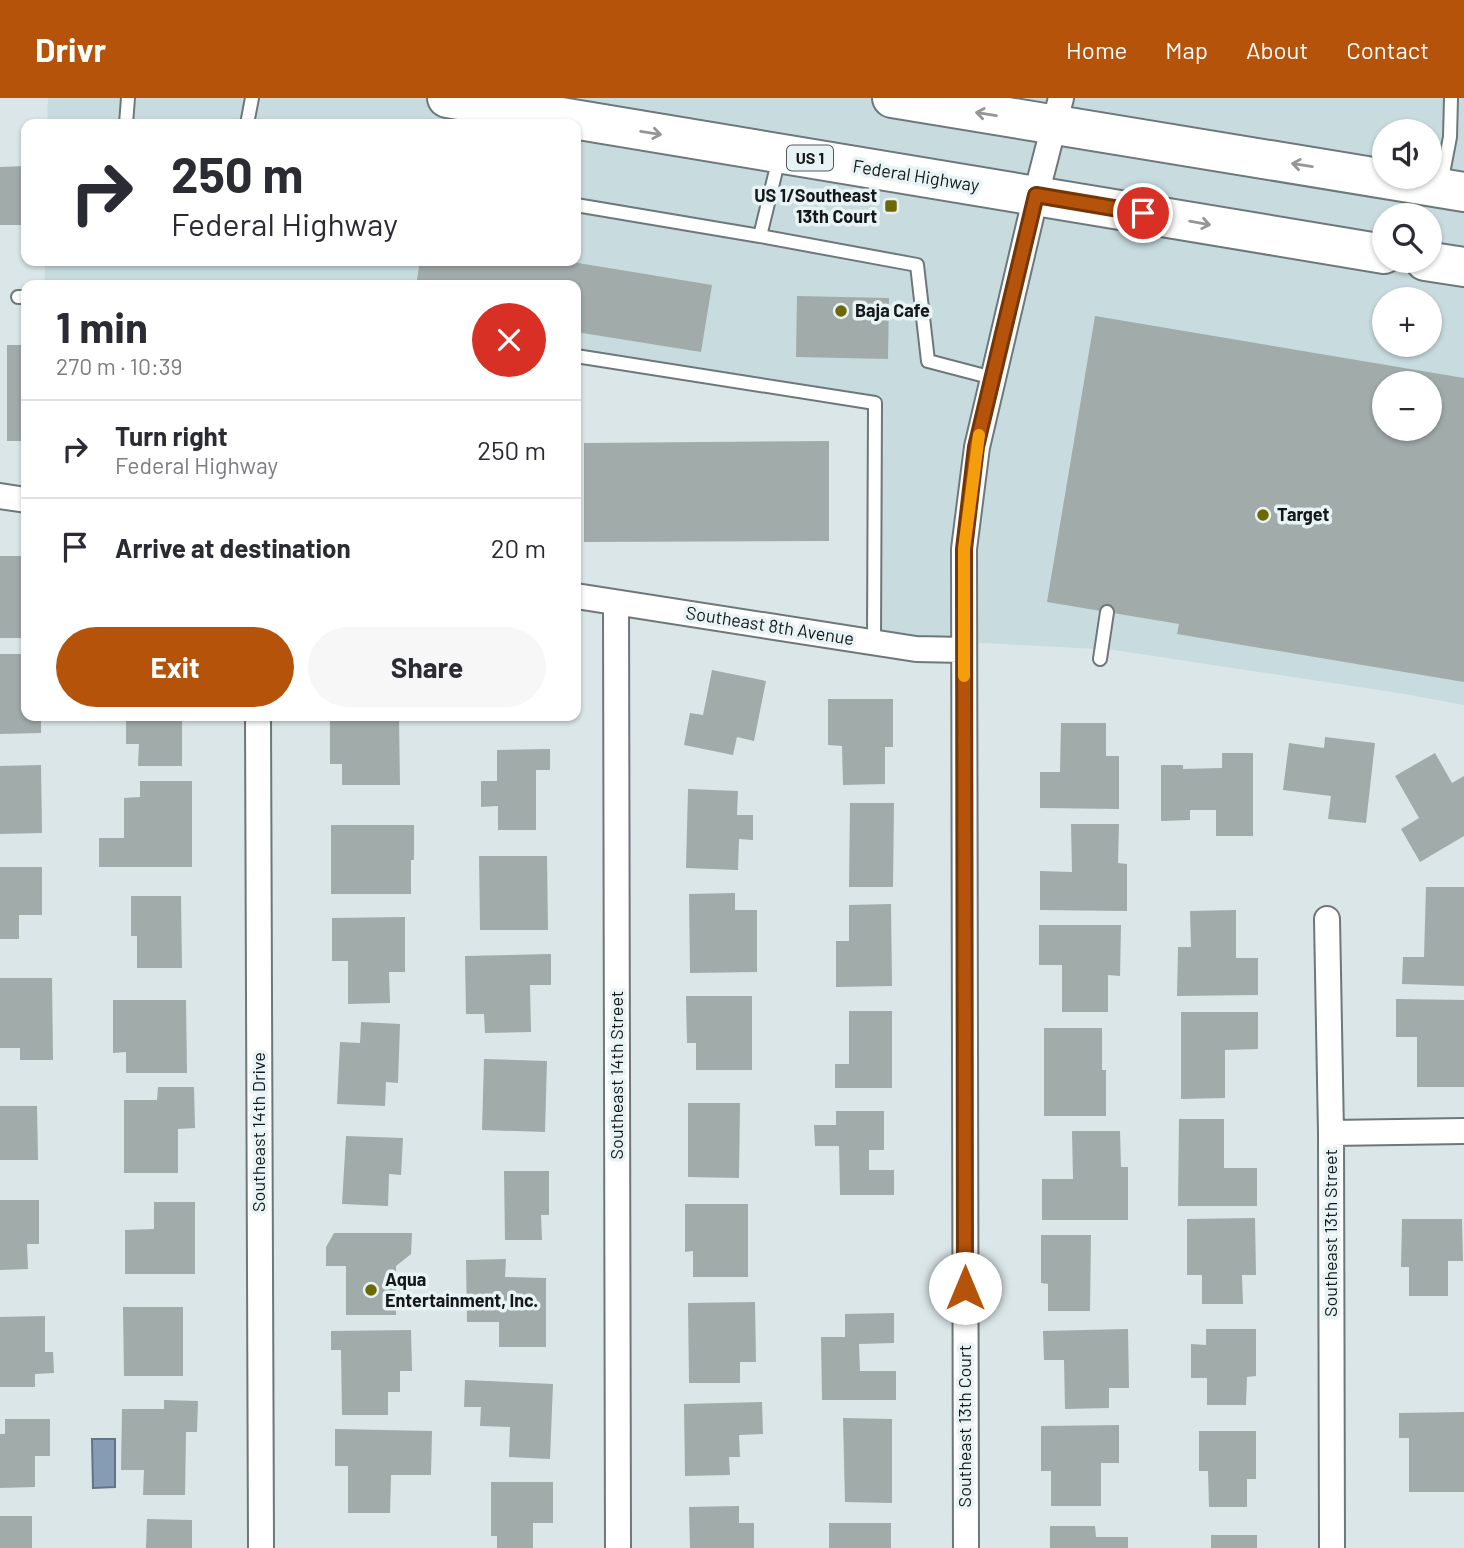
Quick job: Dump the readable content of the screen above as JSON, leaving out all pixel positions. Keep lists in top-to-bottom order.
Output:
{
  "streets": {
    "main road": ["US 1", "Federal Highway"],
    "street": [
      "Southeast 8th Avenue",
      "Southeast 14th Street",
      "Southeast 14th Drive",
      "Southeast 13th Street",
      "Southeast 13th Court"
    ]
  },
  "crossings": [
    ["Federal Highway", "Southeast 13th Court"],
    ["Southeast 8th Avenue", "Southeast 14th Street"],
    ["Southeast 8th Avenue", "Southeast 13th Court"]
  ],
  "places": {
    "transit": ["US 1/Southeast 13th Court"],
    "other": ["Baja Cafe", "Target", "Aqua Entertainment, Inc."]
  },
  "page": {
    "header": "Drivr",
    "nav": [
      "Home",
      "Map",
      "About",
      "Contact"
    ],
    "map_buttons": ["+", "−"],
    "turn": ["250 m", "Federal Highway"],
    "heading": ["1 min", "270 m · 10:39"],
    "list": [
      {
        "name": "Turn right",
        "note": "Federal Highway",
        "value": "250 m"
      },
      {
        "name": "Arrive at destination",
        "value": "20 m"
      }
    ],
    "buttons": ["Exit", "Share"]
  }
}
